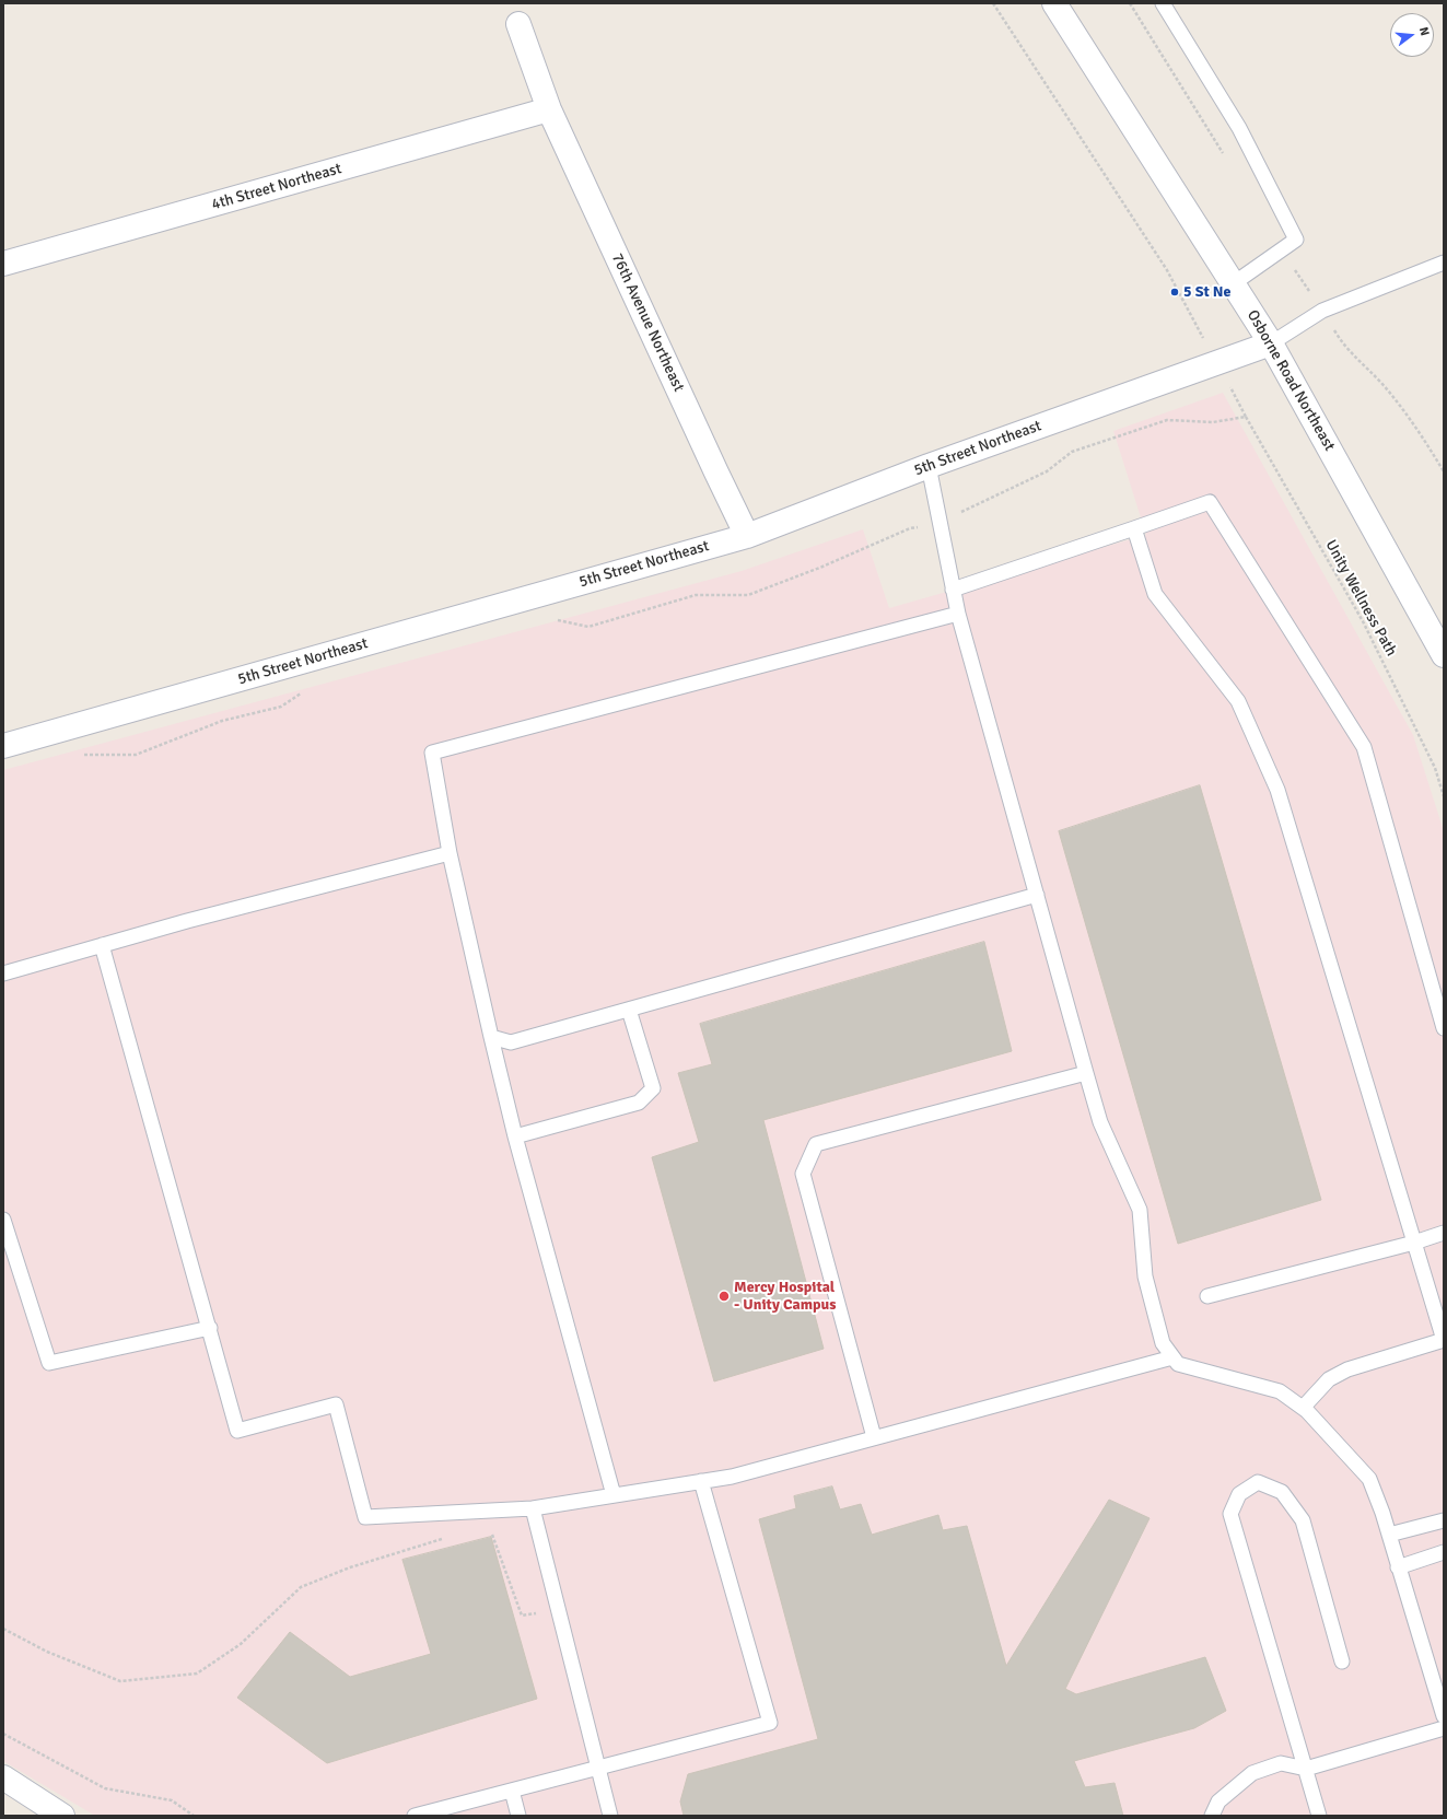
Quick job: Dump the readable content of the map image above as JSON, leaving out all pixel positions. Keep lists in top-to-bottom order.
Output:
{
  "streets": {
    "street": [
      "4th Street Northeast",
      "76th Avenue Northeast",
      "Osborne Road Northeast",
      "5th Street Northeast"
    ],
    "path": ["Unity Wellness Path"]
  },
  "crossings": [
    ["4th Street Northeast", "76th Avenue Northeast"],
    ["76th Avenue Northeast", "5th Street Northeast"],
    ["Osborne Road Northeast", "5th Street Northeast"]
  ],
  "places": ["5 St Ne", "Mercy Hospital - Unity Campus"],
  "north": "right"
}
